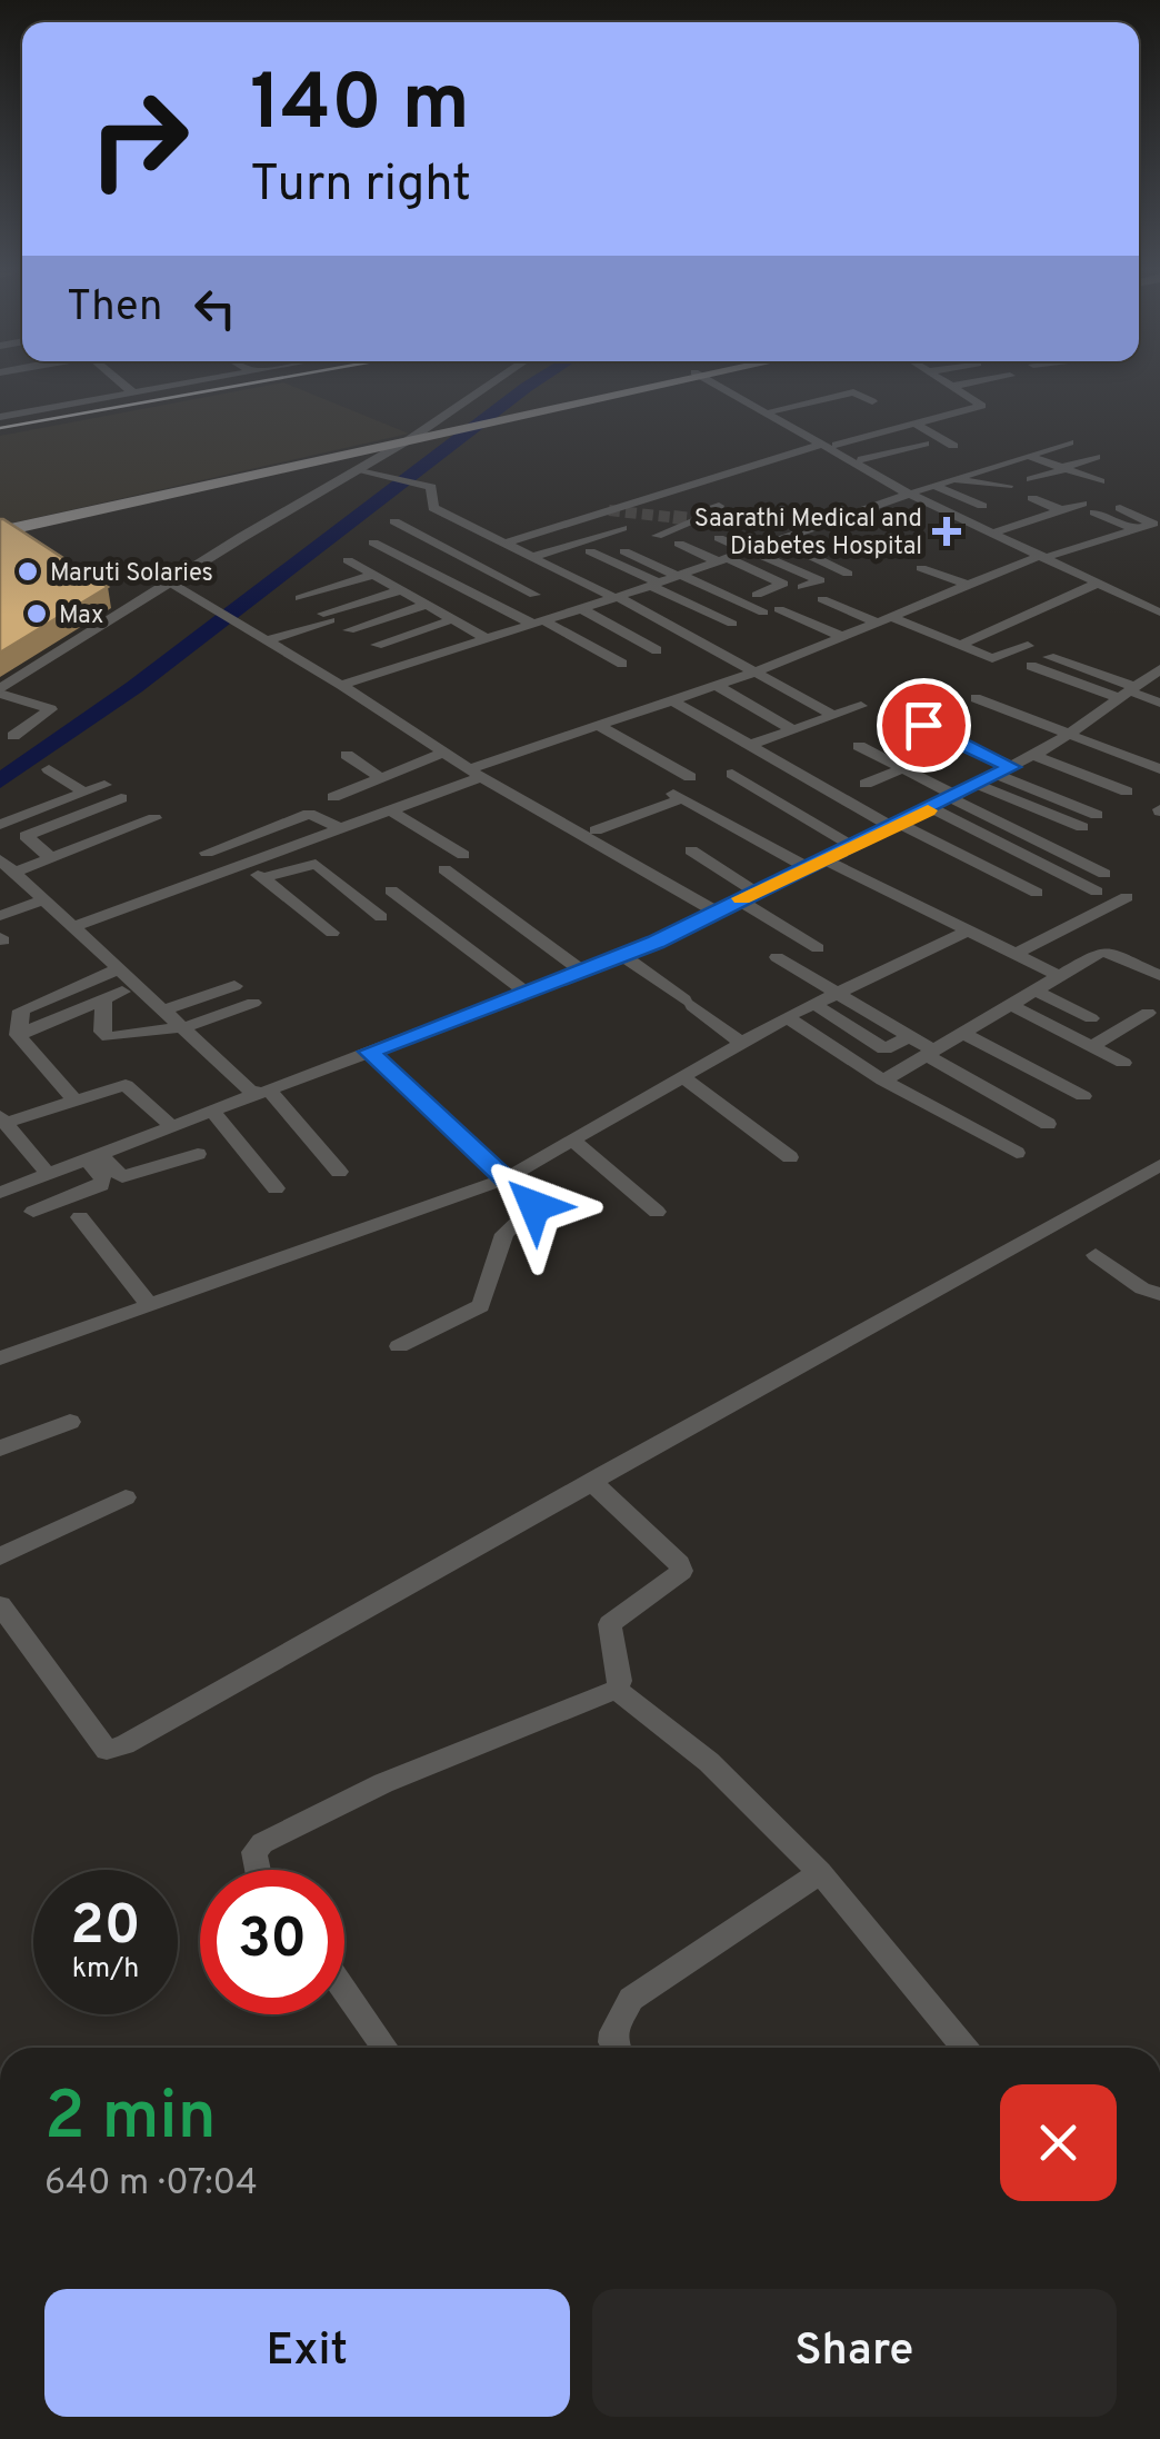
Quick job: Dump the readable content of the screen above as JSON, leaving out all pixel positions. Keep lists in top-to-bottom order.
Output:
{
  "places": {
    "health": ["Saarathi Medical and Diabetes Hospital"],
    "other": ["Maruti Solaries", "Max"]
  },
  "page": {
    "turn": ["140 m", "Turn right"],
    "then": "Then",
    "speed": "20 km/h",
    "limit": "30",
    "heading": ["2 min", "640 m · 07:04"],
    "buttons": ["Exit", "Share"]
  }
}
